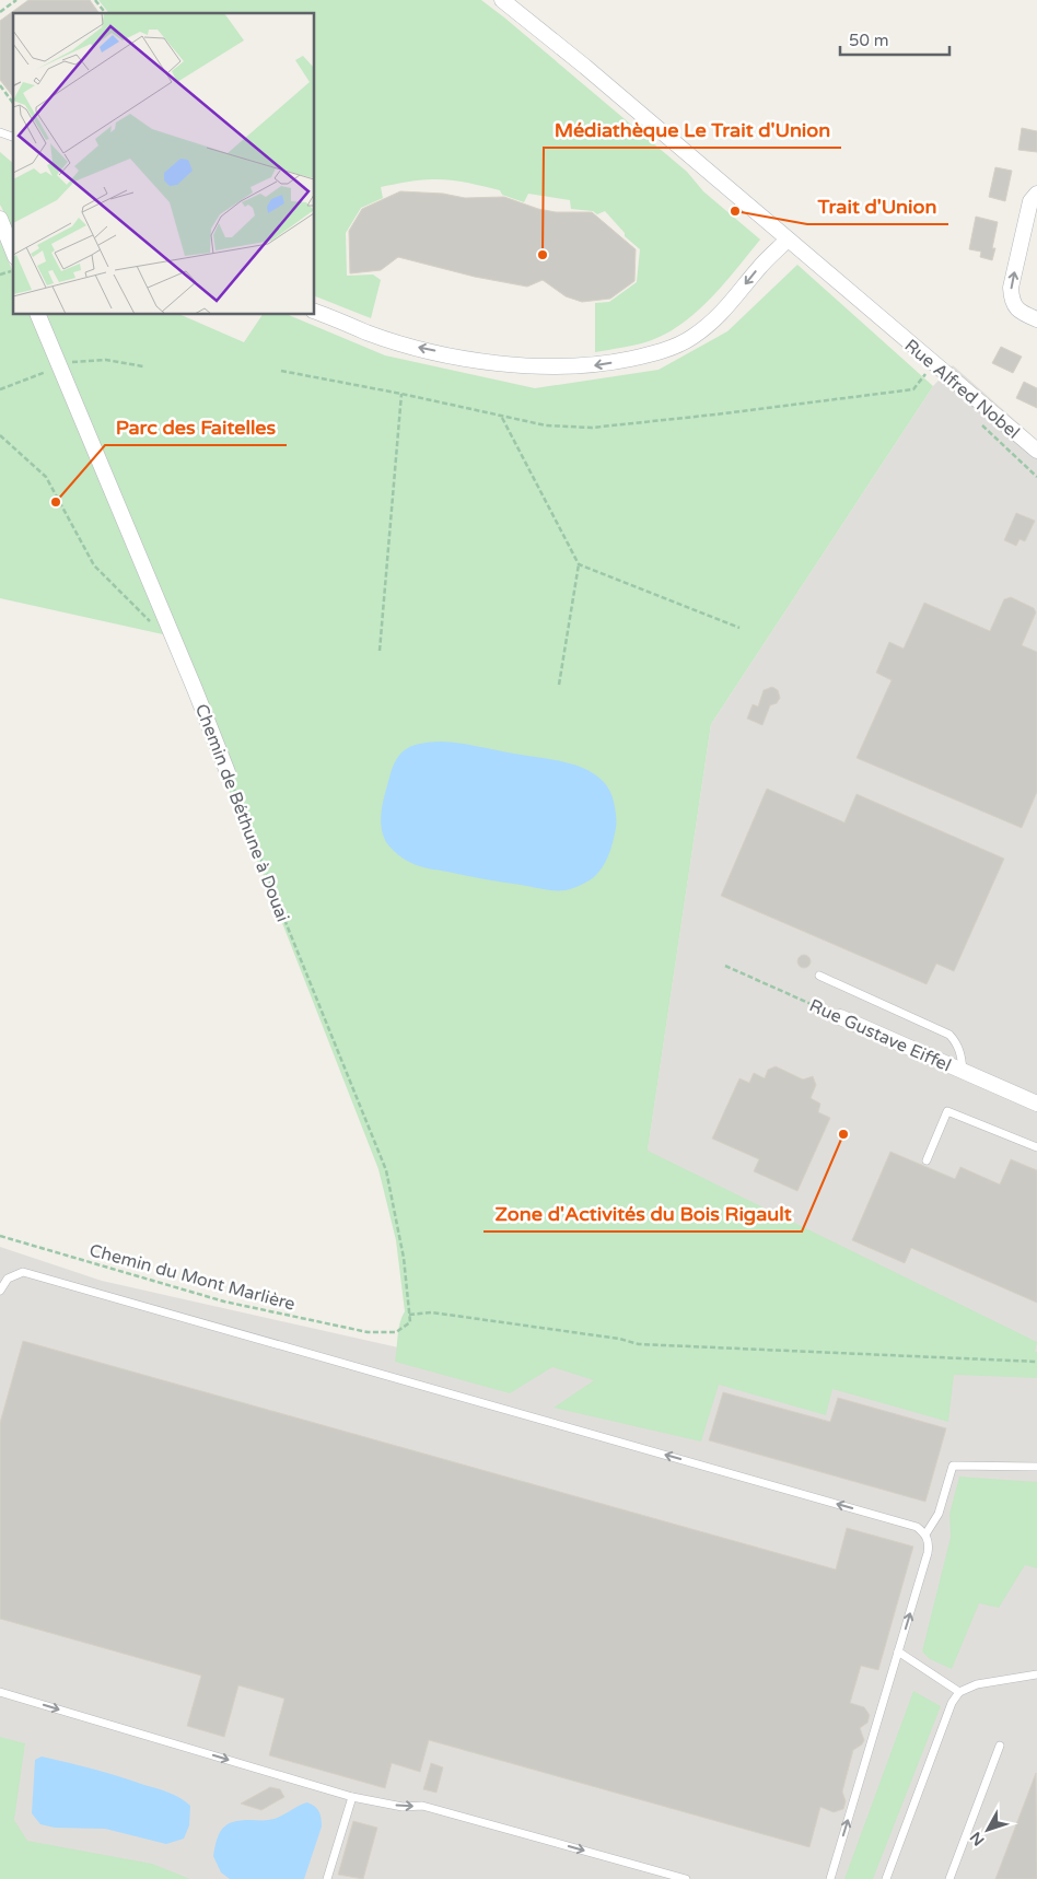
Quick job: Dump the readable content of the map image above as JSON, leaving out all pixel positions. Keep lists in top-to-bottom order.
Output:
{
  "streets": {
    "street": ["Rue Alfred Nobel", "Chemin de Béthune à Douai", "Rue Gustave Eiffel"],
    "path": ["Chemin du Mont Marlière"]
  },
  "crossings": [
    ["Chemin de Béthune à Douai", "Chemin du Mont Marlière"]
  ],
  "places": [
    "Trait d'Union",
    "Médiathèque Le Trait d'Union",
    "Parc des Faitelles",
    "Zone d'Activités du Bois Rigault"
  ],
  "scale_bar": "50 m",
  "north": "bottom left"
}
